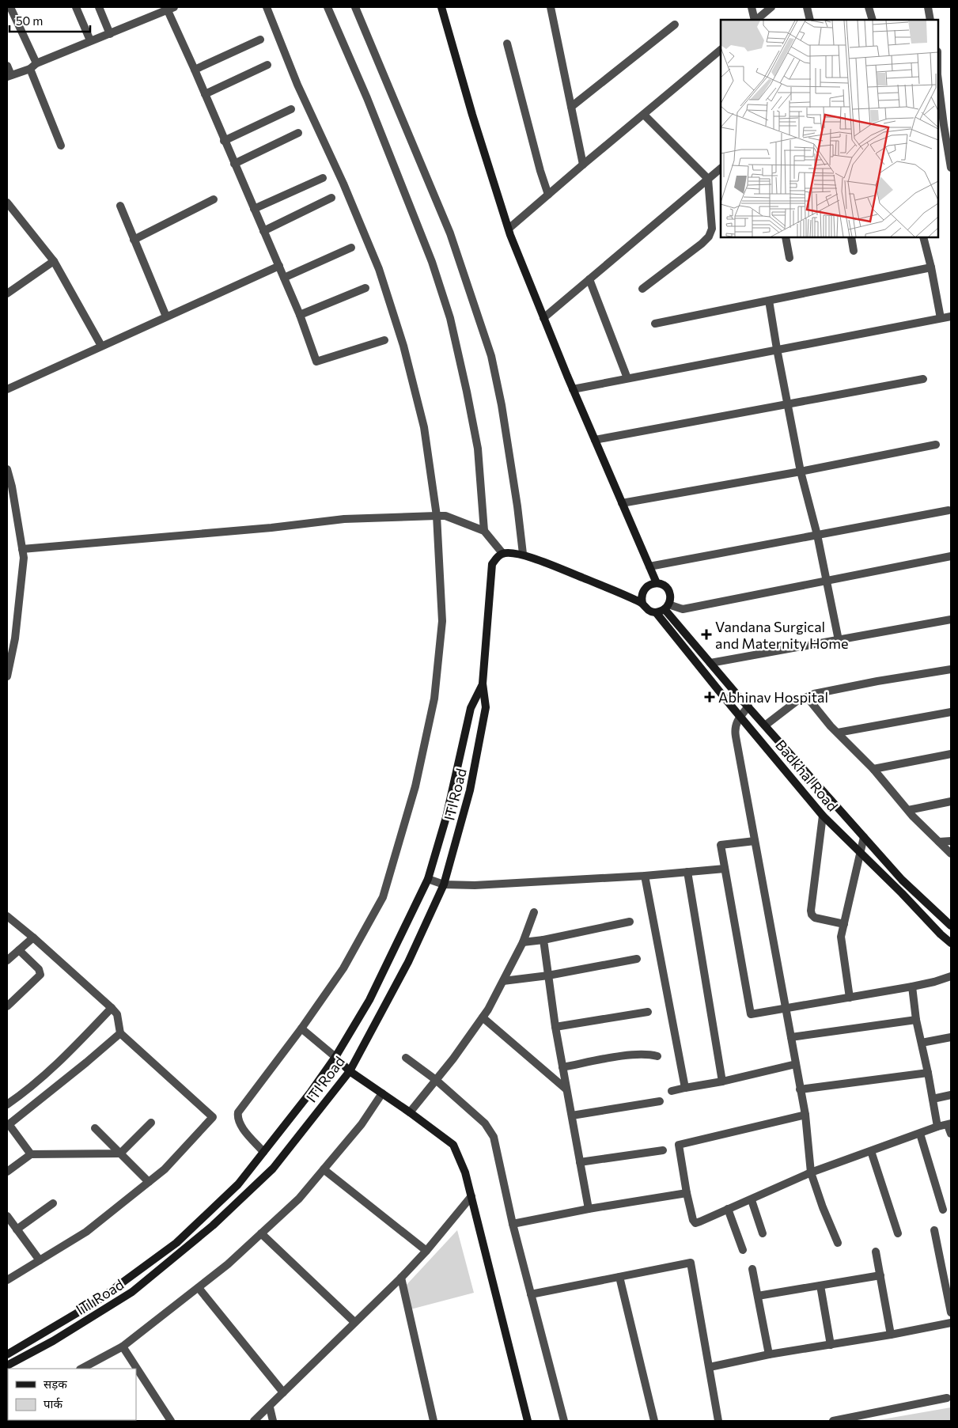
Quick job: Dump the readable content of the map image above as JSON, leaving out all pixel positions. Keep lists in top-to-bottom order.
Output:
{
  "streets": {
    "street": ["Badkhal Road", "ITI Road"]
  },
  "places": {
    "health": ["Vandana Surgical and Maternity Home", "Abhinav Hospital"]
  },
  "legend": ["सड़क", "पार्क"],
  "scale_bar": "50 m"
}
